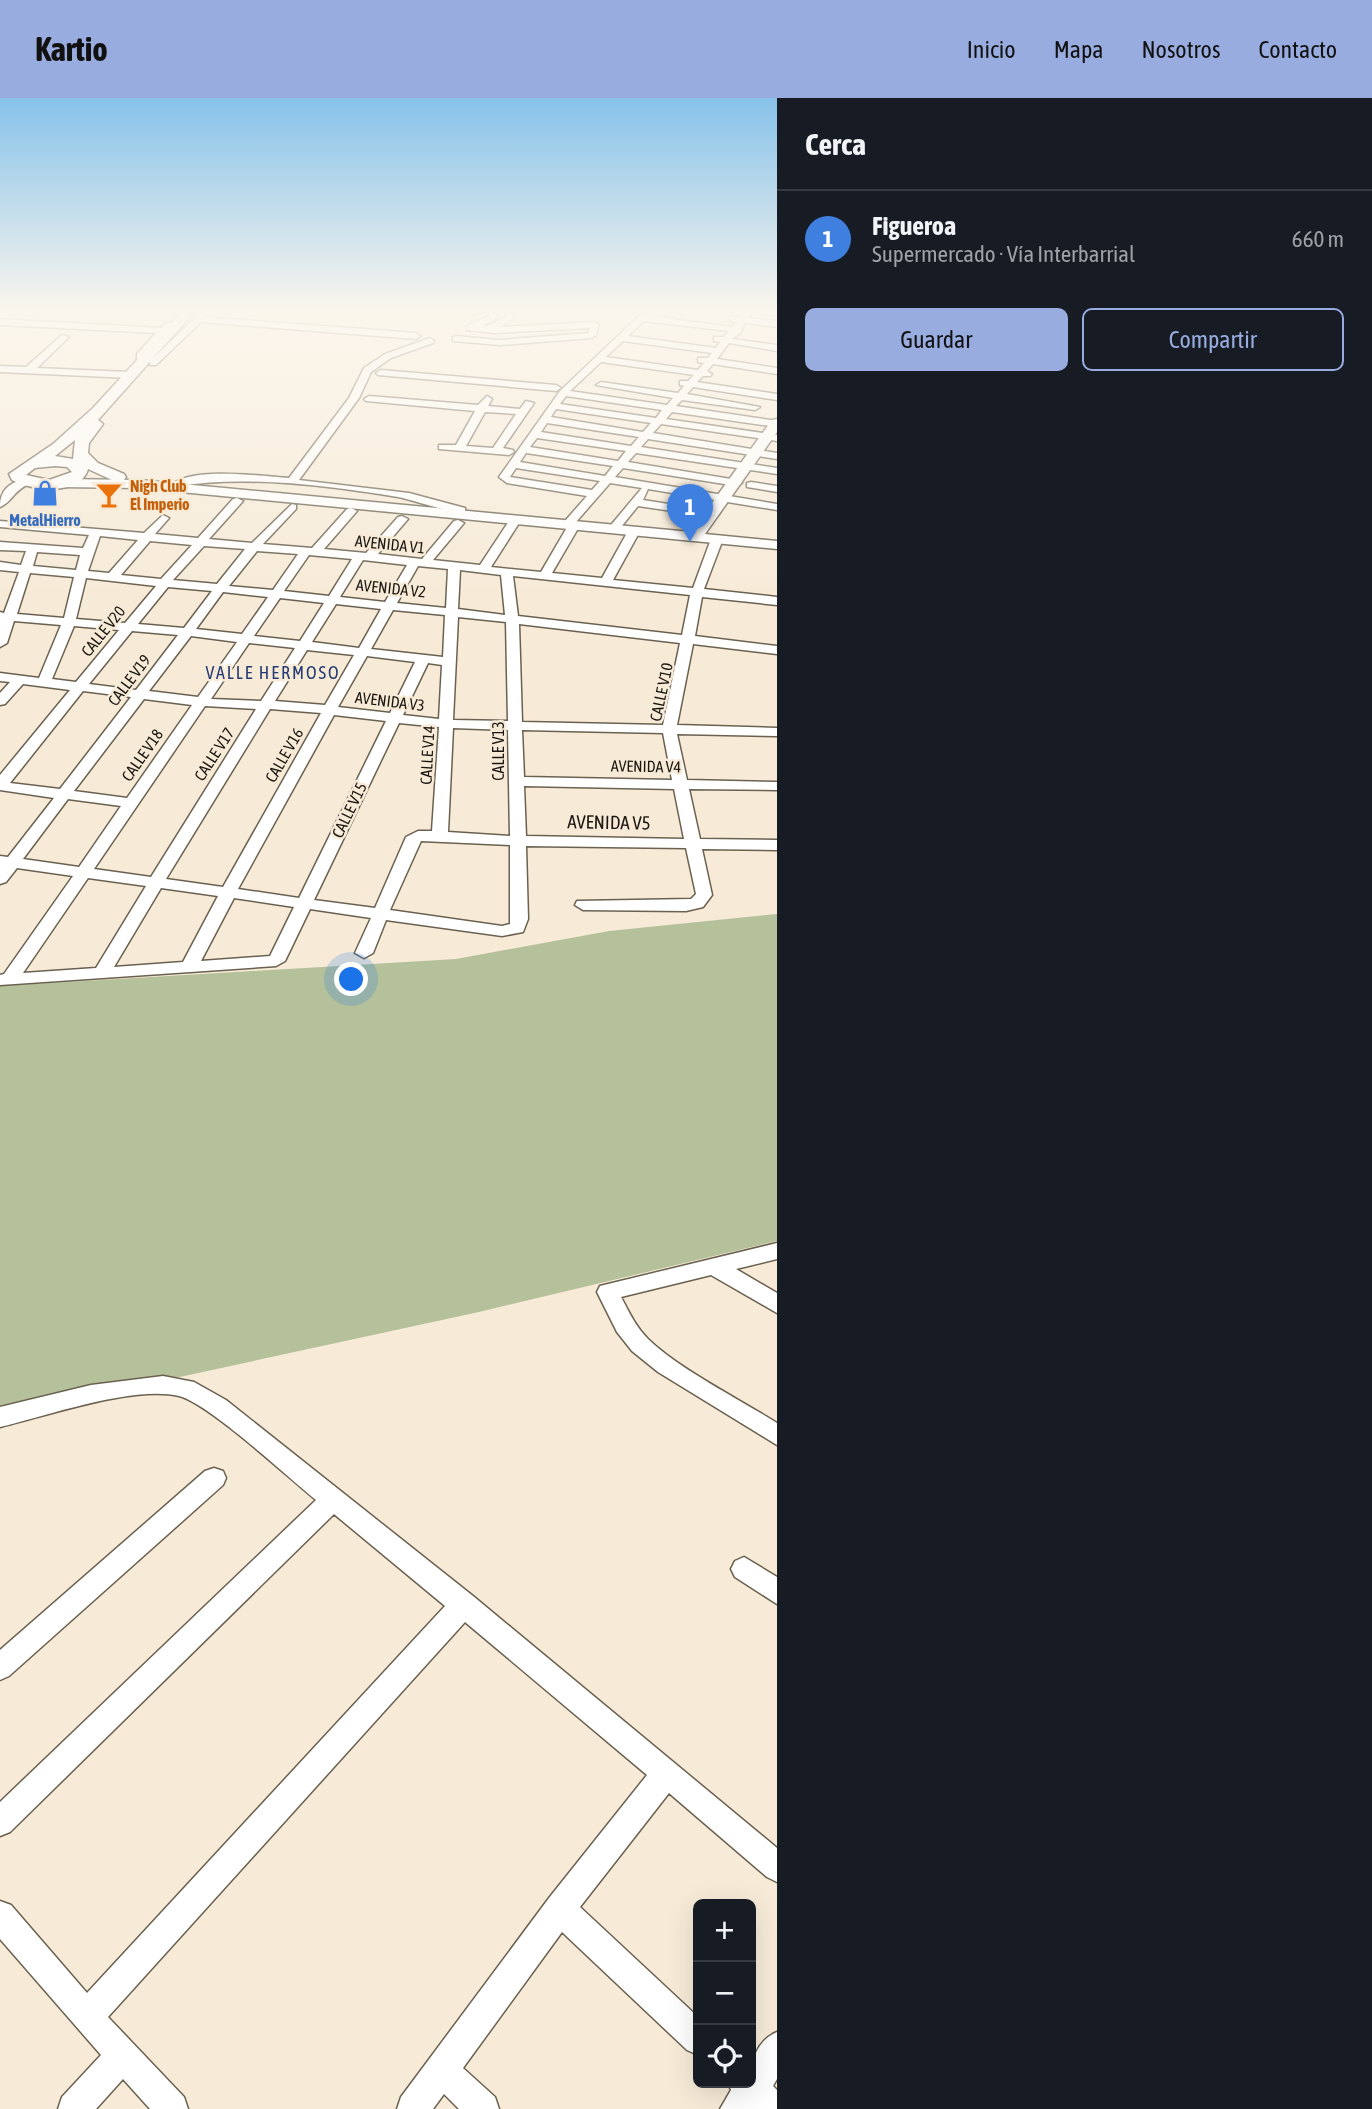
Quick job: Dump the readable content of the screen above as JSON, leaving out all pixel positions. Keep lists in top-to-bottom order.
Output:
{
  "streets": {
    "street": [
      "AVENIDA V1",
      "AVENIDA V2",
      "CALLE V20",
      "CALLE V19",
      "CALLE V10",
      "AVENIDA V3",
      "CALLE V13",
      "CALLE V17",
      "CALLE V18",
      "CALLE V16",
      "CALLE V14",
      "AVENIDA V4",
      "CALLE V15",
      "AVENIDA V5"
    ]
  },
  "crossings": [
    ["AVENIDA V1", "CALLE V20"],
    ["AVENIDA V1", "CALLE V19"],
    ["AVENIDA V1", "CALLE V10"],
    ["AVENIDA V1", "CALLE V13"],
    ["AVENIDA V1", "CALLE V17"],
    ["AVENIDA V1", "CALLE V18"],
    ["AVENIDA V1", "CALLE V16"],
    ["AVENIDA V1", "CALLE V14"],
    ["AVENIDA V2", "CALLE V20"],
    ["AVENIDA V2", "CALLE V19"],
    ["AVENIDA V2", "CALLE V10"],
    ["AVENIDA V2", "CALLE V13"],
    ["AVENIDA V2", "CALLE V17"],
    ["AVENIDA V2", "CALLE V18"],
    ["AVENIDA V2", "CALLE V16"],
    ["AVENIDA V2", "CALLE V14"],
    ["CALLE V20", "AVENIDA V3"],
    ["CALLE V19", "AVENIDA V3"],
    ["CALLE V10", "AVENIDA V3"],
    ["CALLE V10", "AVENIDA V4"],
    ["CALLE V10", "AVENIDA V5"],
    ["AVENIDA V3", "CALLE V13"],
    ["AVENIDA V3", "CALLE V17"],
    ["AVENIDA V3", "CALLE V18"],
    ["AVENIDA V3", "CALLE V16"],
    ["AVENIDA V3", "CALLE V14"],
    ["AVENIDA V3", "CALLE V15"],
    ["CALLE V13", "AVENIDA V4"],
    ["CALLE V13", "AVENIDA V5"],
    ["CALLE V16", "CALLE V15"],
    ["CALLE V14", "AVENIDA V5"]
  ],
  "districts": ["VALLE HERMOSO"],
  "places": {
    "shop": ["MetalHierro"],
    "bar": ["Nigh Club El Imperio"]
  },
  "page": {
    "header": "Kartio",
    "nav": [
      "Inicio",
      "Mapa",
      "Nosotros",
      "Contacto"
    ],
    "heading": "Cerca",
    "list": [
      {
        "mark": "1",
        "name": "Figueroa",
        "note": "Supermercado · Vía Interbarrial",
        "value": "660 m"
      }
    ],
    "buttons": ["Guardar", "Compartir"],
    "pins": "1",
    "map_buttons": ["+", "−"]
  }
}
